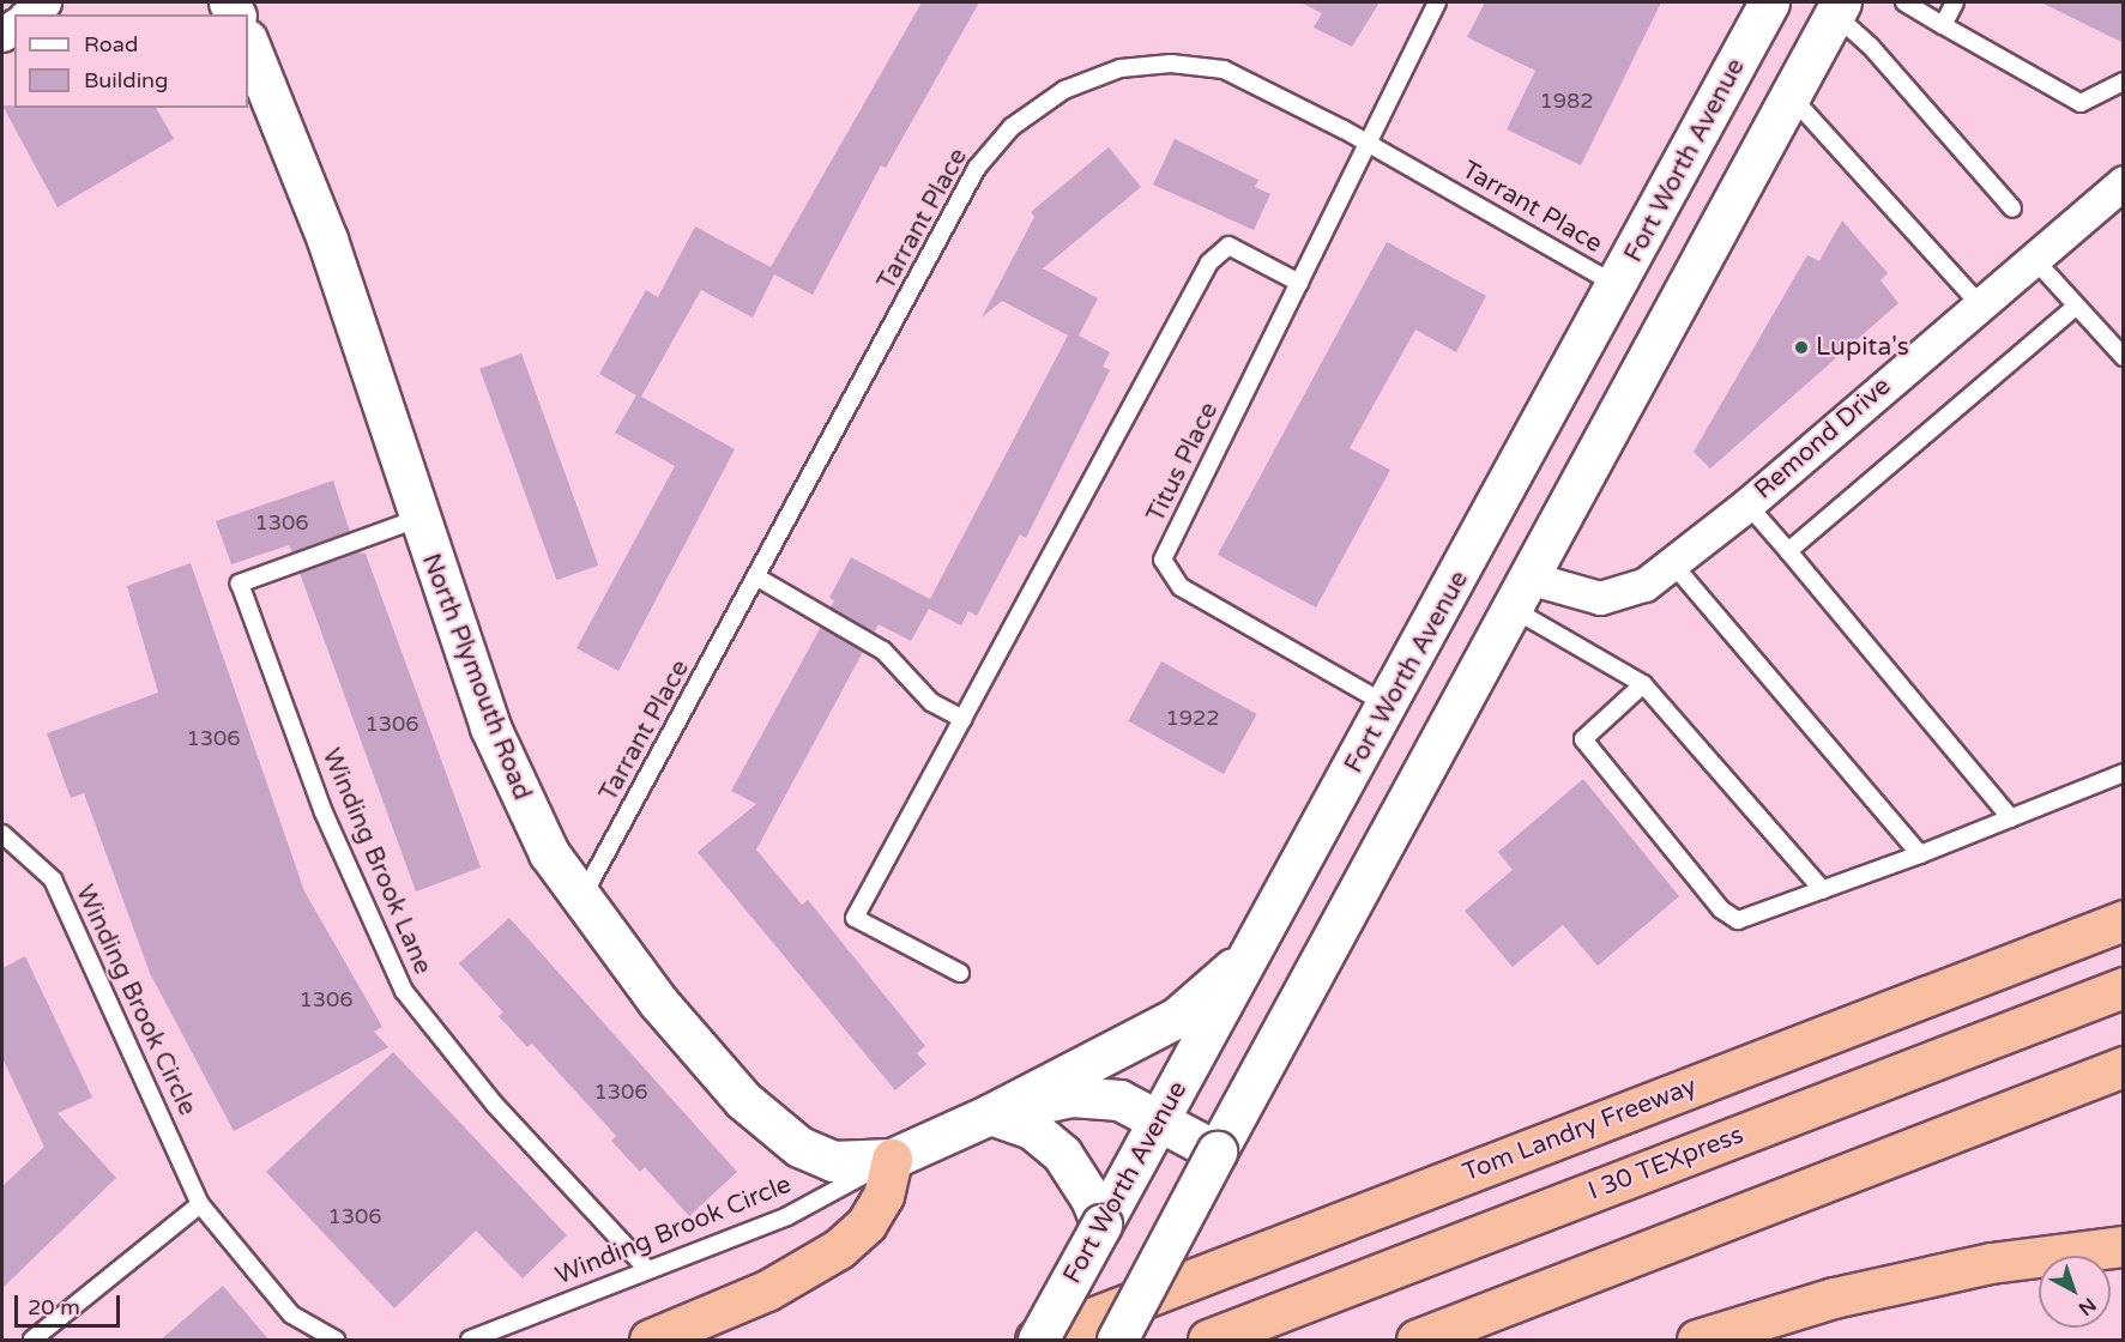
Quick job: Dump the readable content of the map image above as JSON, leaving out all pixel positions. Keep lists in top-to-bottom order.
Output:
{
  "streets": {
    "highway": ["Tom Landry Freeway", "I 30 TEXpress"],
    "main road": ["Fort Worth Avenue", "North Plymouth Road"],
    "street": ["Remond Drive"],
    "lane": [
      "Tarrant Place",
      "Titus Place",
      "Winding Brook Lane",
      "Winding Brook Circle"
    ]
  },
  "crossings": [
    ["Fort Worth Avenue", "Tarrant Place"],
    ["Fort Worth Avenue", "Titus Place"],
    ["Fort Worth Avenue", "North Plymouth Road"],
    ["Fort Worth Avenue", "Tom Landry Freeway"],
    ["Tarrant Place", "Titus Place"],
    ["Tarrant Place", "North Plymouth Road"],
    ["North Plymouth Road", "Winding Brook Lane"],
    ["North Plymouth Road", "Winding Brook Circle"],
    ["Winding Brook Lane", "Winding Brook Circle"]
  ],
  "places": ["Lupita's"],
  "house_numbers": [
    "1982",
    "1306",
    "1922",
    "1306",
    "1306",
    "1306",
    "1306",
    "1306"
  ],
  "legend": ["Road", "Building"],
  "scale_bar": "20 m",
  "north": "bottom right"
}
